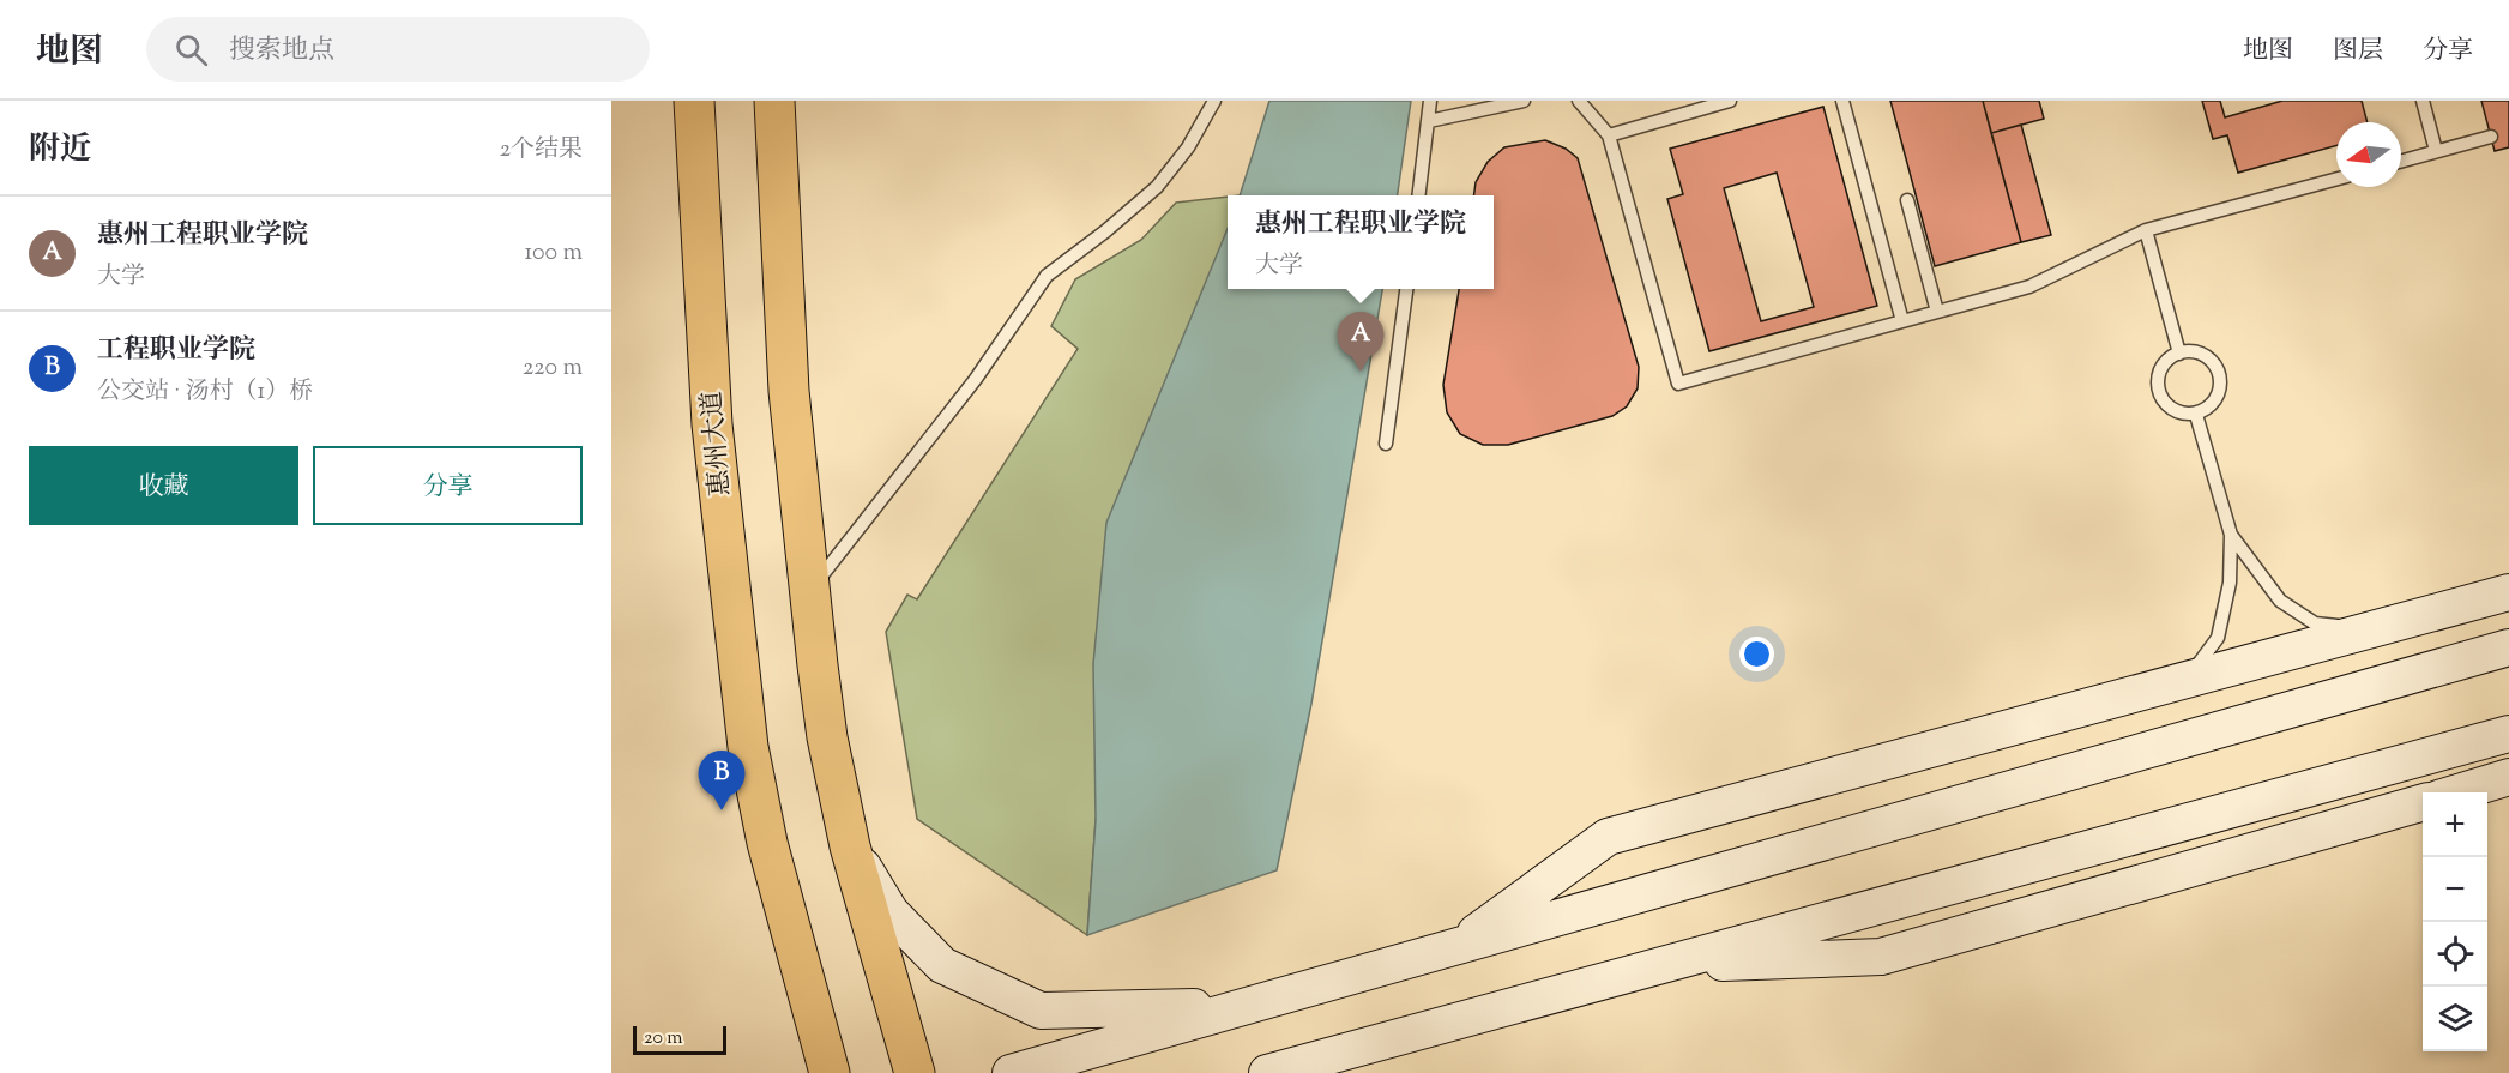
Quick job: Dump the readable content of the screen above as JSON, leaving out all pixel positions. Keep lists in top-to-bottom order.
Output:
{
  "streets": {
    "highway": ["惠州大道"]
  },
  "scale_bar": "20 m",
  "north": "left",
  "page": {
    "header": "地图",
    "search": "搜索地点",
    "nav": ["地图", "图层", "分享"],
    "heading": ["附近", "2个结果"],
    "list": [
      {
        "mark": "A",
        "name": "惠州工程职业学院",
        "note": "大学",
        "value": "100 m"
      },
      {
        "mark": "B",
        "name": "工程职业学院",
        "note": "公交站 · 汤村（1）桥",
        "value": "220 m"
      }
    ],
    "popup": ["惠州工程职业学院", "大学"],
    "pins": ["A", "B"],
    "buttons": ["收藏", "分享"],
    "map_buttons": ["+", "−"],
    "scale": "20 m"
  }
}
